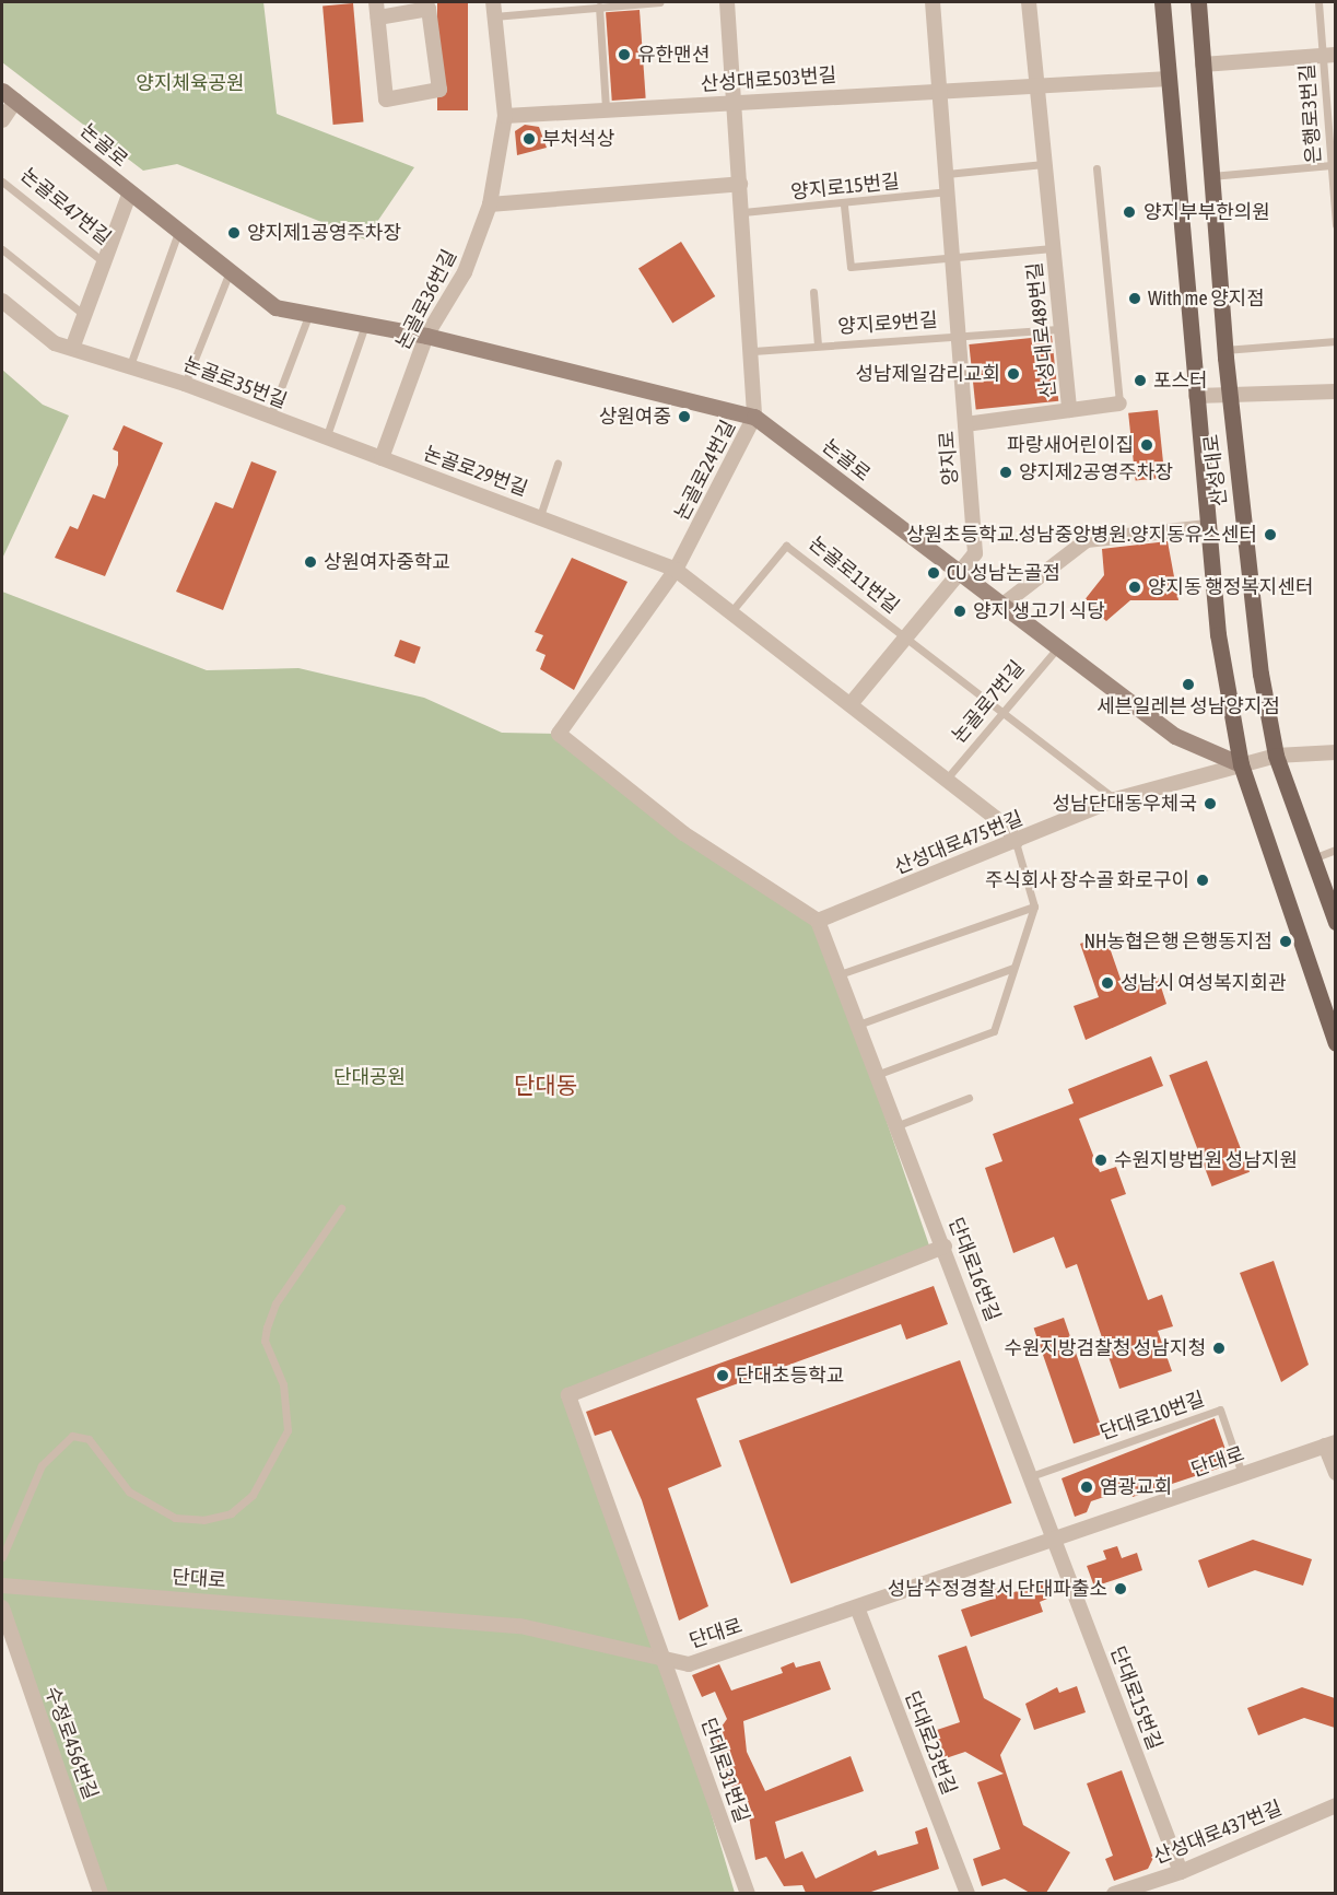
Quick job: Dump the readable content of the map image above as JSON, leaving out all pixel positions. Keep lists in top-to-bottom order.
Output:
{
  "streets": {
    "main road": ["산성대로"],
    "street": [
      "산성대로503번길",
      "논골로",
      "논골로47번길",
      "논골로36번길",
      "산성대로489번길",
      "논골로35번길",
      "양지로",
      "논골로24번길",
      "논골로29번길",
      "논골로11번길",
      "산성대로475번길",
      "단대로16번길",
      "단대로",
      "단대로15번길",
      "수정로456번길",
      "단대로23번길",
      "단대로31번길",
      "산성대로437번길"
    ],
    "lane": [
      "은행로3번길",
      "양지로15번길",
      "양지로9번길",
      "논골로7번길",
      "단대로10번길"
    ]
  },
  "crossings": [
    ["산성대로503번길", "논골로36번길"],
    ["산성대로503번길", "양지로"],
    ["산성대로503번길", "논골로24번길"],
    ["산성대로503번길", "산성대로"],
    ["논골로", "논골로47번길"],
    ["논골로", "논골로36번길"],
    ["논골로", "양지로"],
    ["논골로", "논골로24번길"],
    ["논골로", "산성대로"],
    ["논골로", "논골로11번길"],
    ["논골로", "논골로7번길"],
    ["논골로", "산성대로475번길"],
    ["양지로15번길", "양지로"],
    ["양지로15번길", "논골로24번길"],
    ["논골로47번길", "논골로35번길"],
    ["논골로36번길", "논골로35번길"],
    ["논골로36번길", "논골로29번길"],
    ["양지로9번길", "양지로"],
    ["양지로9번길", "논골로24번길"],
    ["산성대로489번길", "양지로"],
    ["논골로35번길", "논골로29번길"],
    ["양지로", "논골로11번길"],
    ["논골로24번길", "산성대로475번길"],
    ["논골로24번길", "단대로16번길"],
    ["산성대로", "산성대로475번길"],
    ["논골로11번길", "논골로7번길"],
    ["산성대로475번길", "단대로16번길"],
    ["단대로16번길", "단대로10번길"],
    ["단대로16번길", "단대로"],
    ["단대로16번길", "단대로15번길"],
    ["단대로16번길", "단대로31번길"],
    ["단대로10번길", "단대로"],
    ["단대로", "단대로15번길"],
    ["단대로", "단대로23번길"],
    ["단대로", "단대로31번길"],
    ["단대로15번길", "산성대로437번길"]
  ],
  "districts": ["단대동"],
  "parks": ["양지체육공원", "단대공원"],
  "places": [
    "유한맨션",
    "부처석상",
    "양지부부한의원",
    "양지제1공영주차장",
    "With me 양지점",
    "성남제일감리교회",
    "포스터",
    "상원여중",
    "파랑새어린이집",
    "양지제2공영주차장",
    "상원초등학교.성남중앙병원.양지동유스센터",
    "상원여자중학교",
    "CU 성남논골점",
    "양지동 행정복지센터",
    "양지 생고기 식당",
    "세븐일레븐 성남양지점",
    "성남단대동우체국",
    "주식회사 장수골 화로구이",
    "NH농협은행 은행동지점",
    "성남시 여성복지회관",
    "수원지방법원 성남지원",
    "수원지방검찰청 성남지청",
    "단대초등학교",
    "염광교회",
    "성남수정경찰서 단대파출소"
  ]
}
